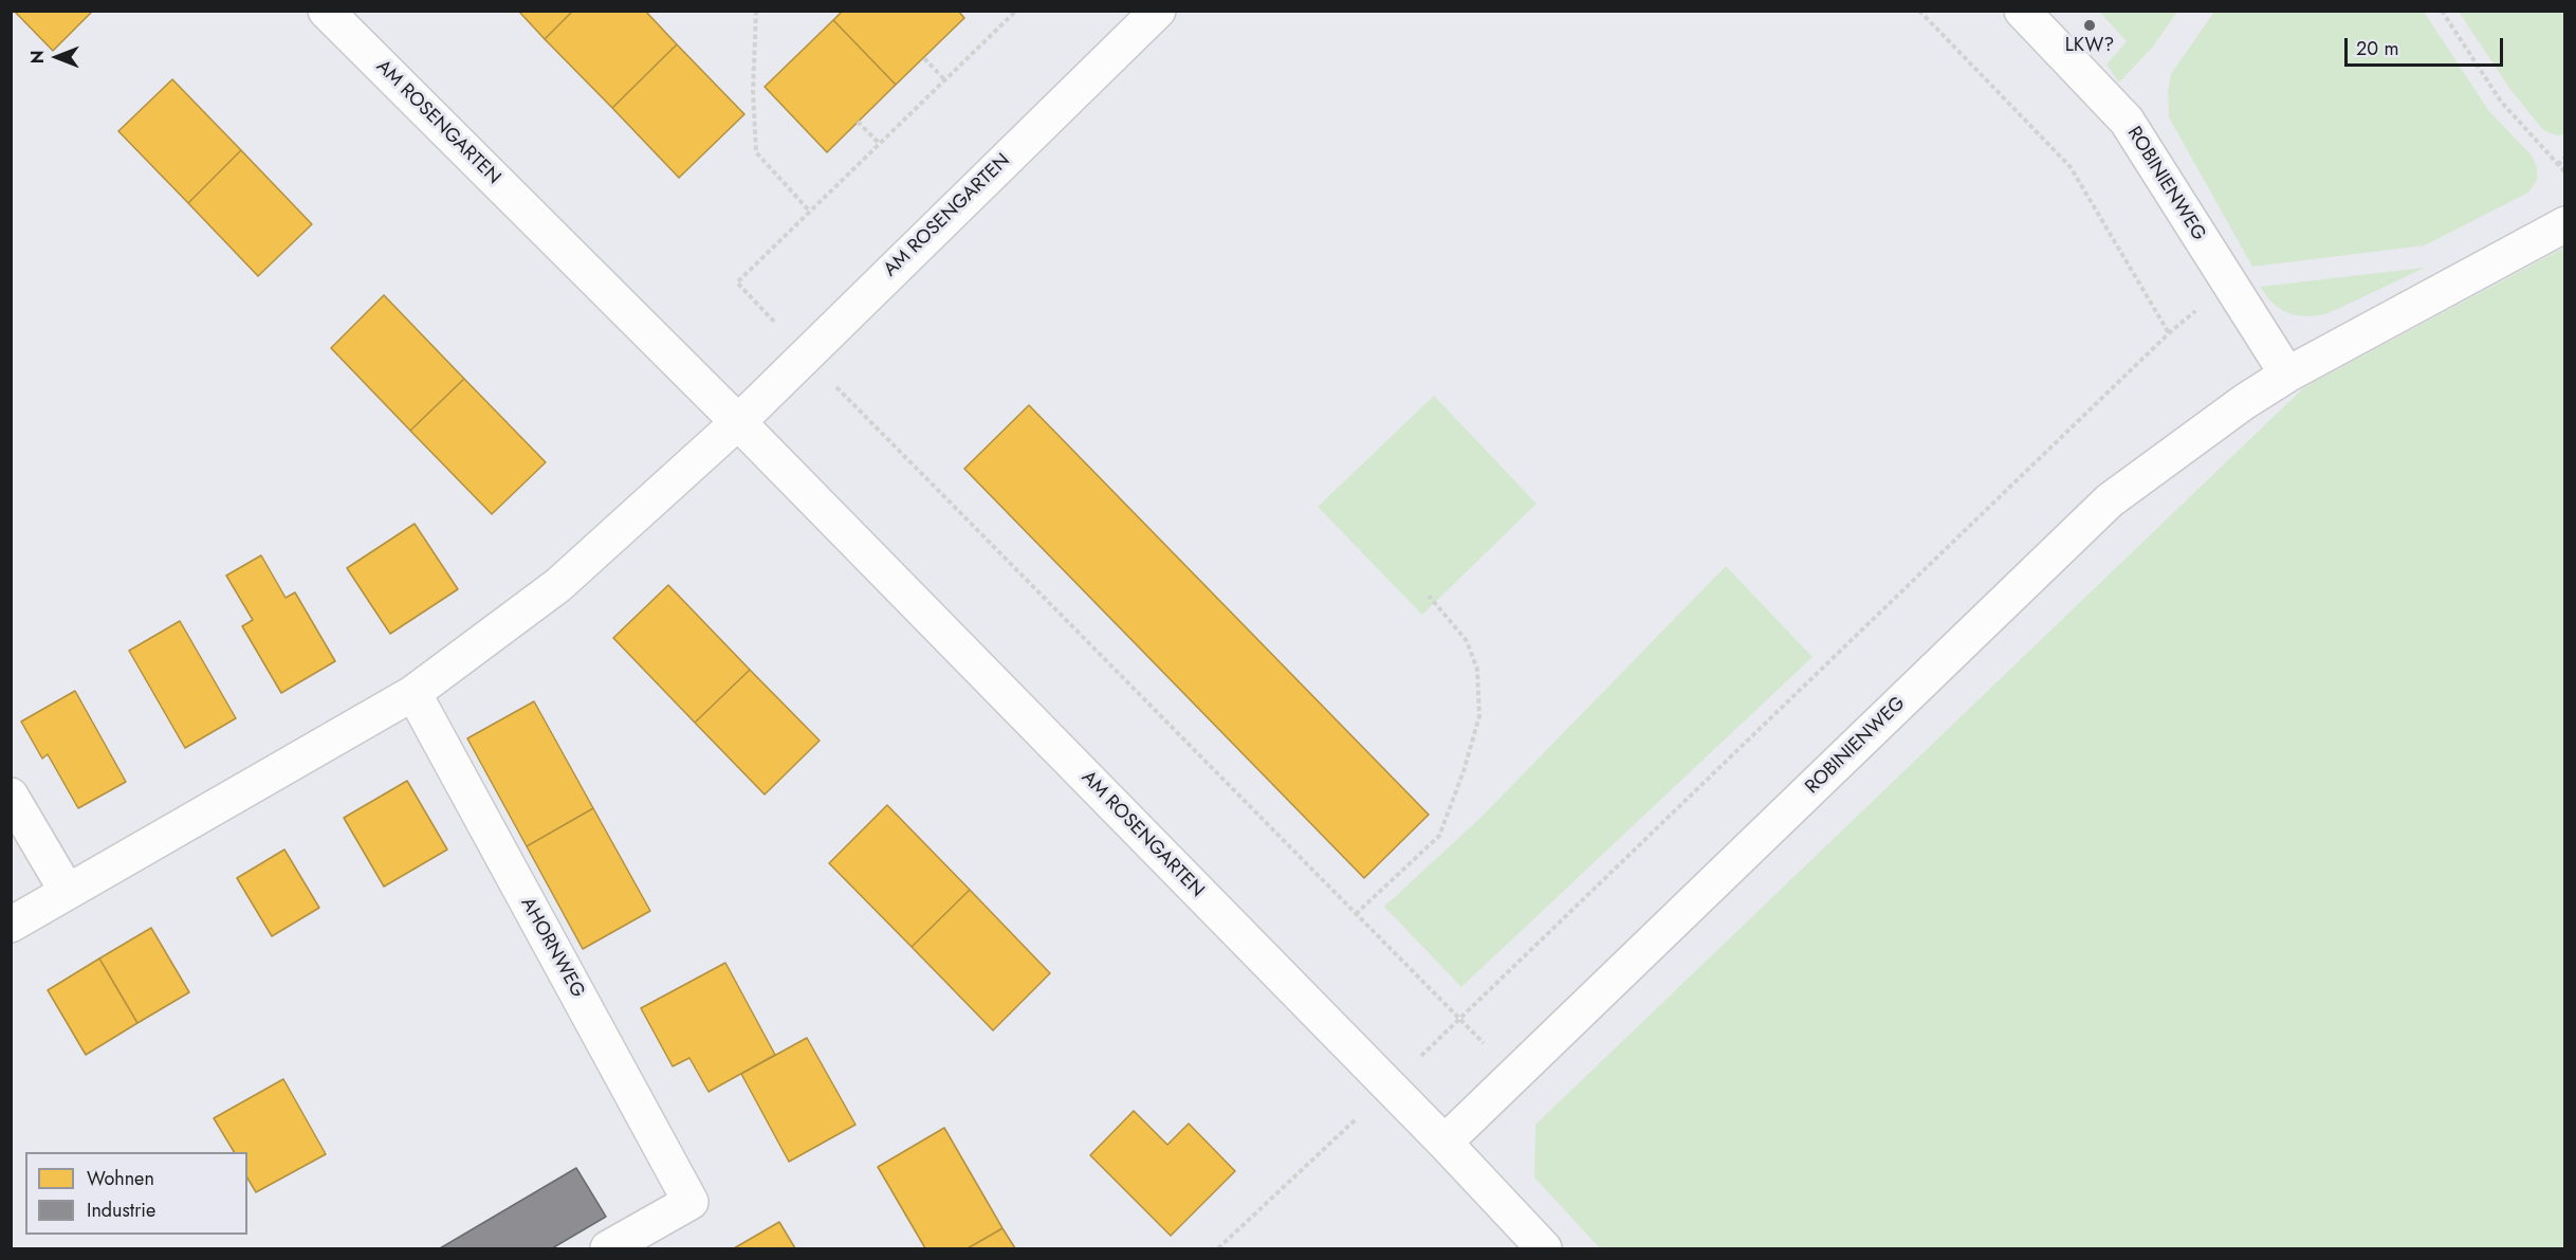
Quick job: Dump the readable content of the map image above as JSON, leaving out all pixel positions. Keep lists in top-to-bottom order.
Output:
{
  "streets": {
    "street": ["AM ROSENGARTEN", "ROBINIENWEG", "AHORNWEG"]
  },
  "crossings": [
    ["AM ROSENGARTEN", "ROBINIENWEG"]
  ],
  "places": ["LKW?"],
  "legend": ["Wohnen", "Industrie"],
  "scale_bar": "20 m",
  "north": "left"
}
